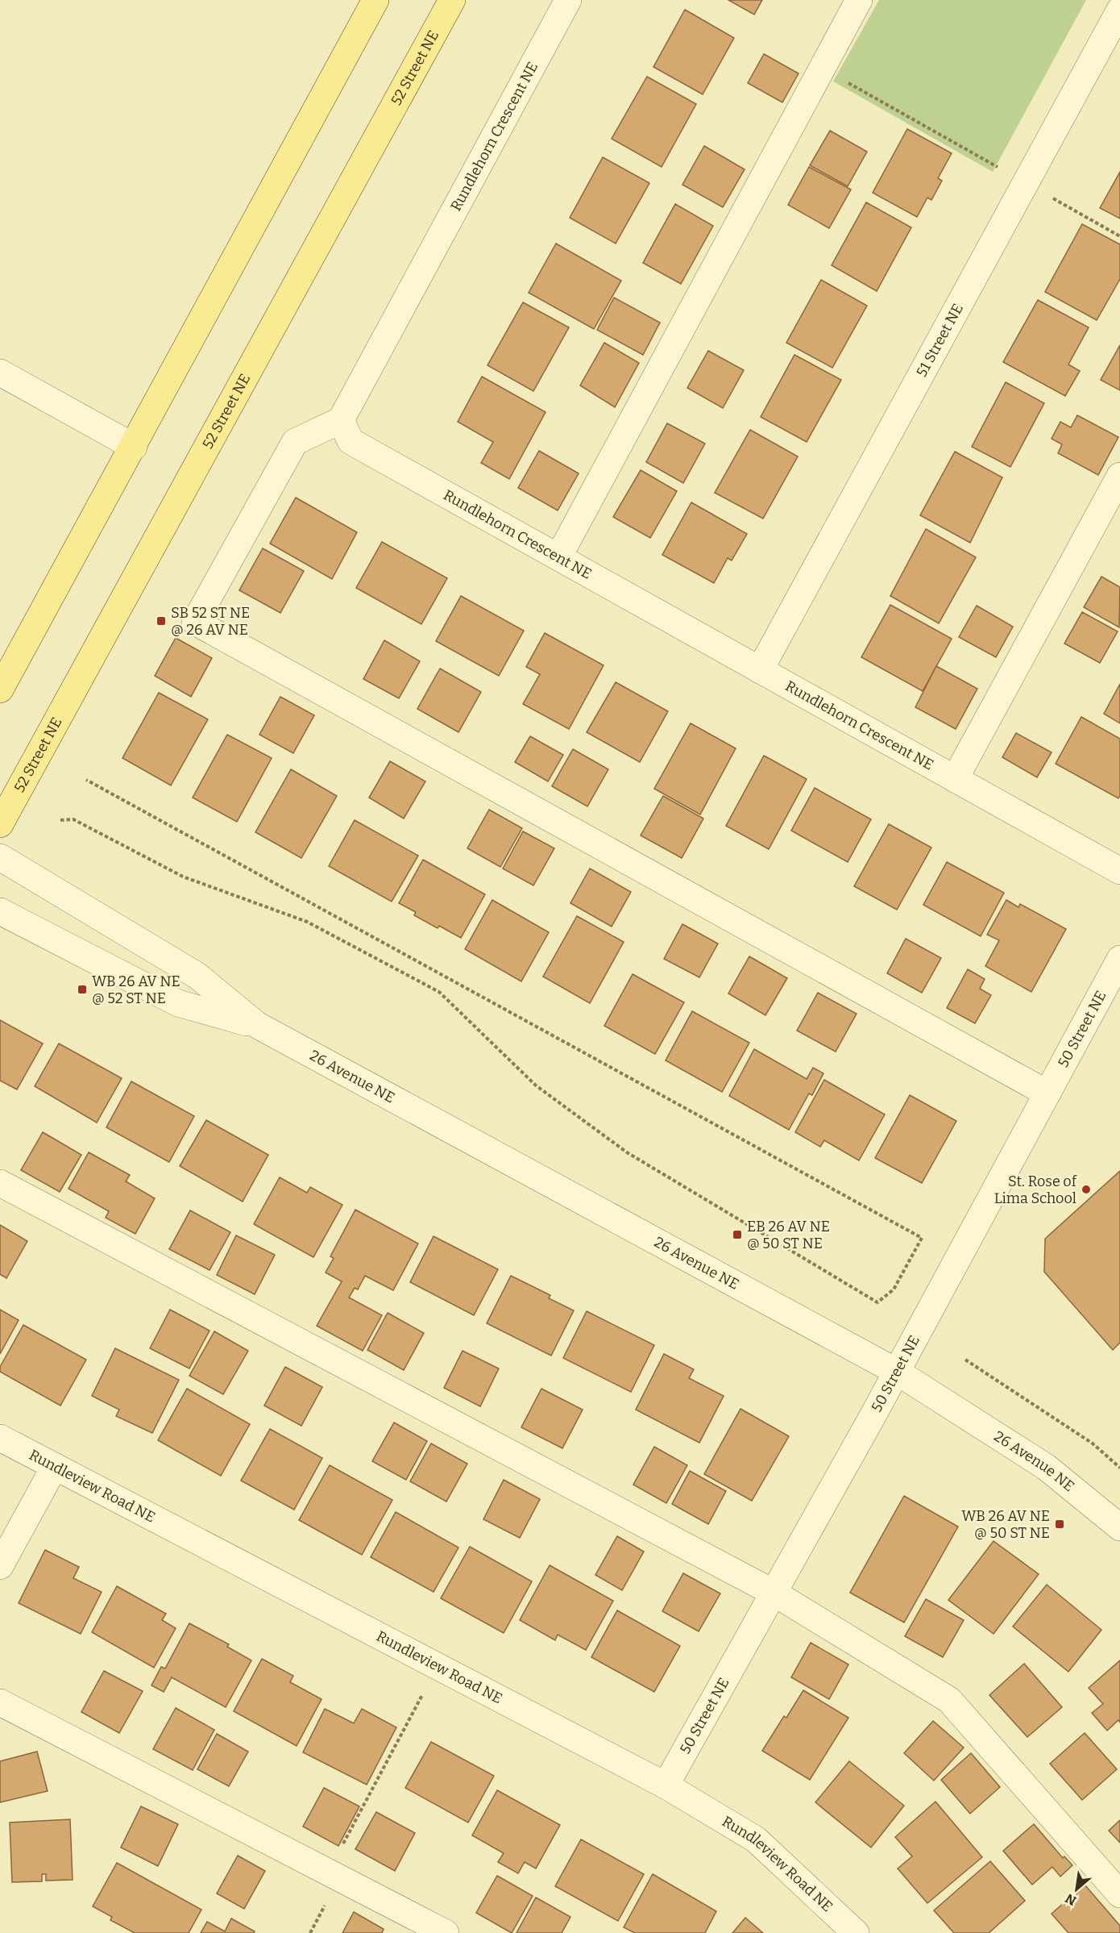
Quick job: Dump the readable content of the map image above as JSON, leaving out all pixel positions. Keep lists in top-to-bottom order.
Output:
{
  "streets": {
    "main road": ["52 Street NE"],
    "street": [
      "Rundlehorn Crescent NE",
      "51 Street NE",
      "50 Street NE",
      "26 Avenue NE",
      "Rundleview Road NE"
    ]
  },
  "crossings": [
    ["Rundlehorn Crescent NE", "51 Street NE"],
    ["50 Street NE", "26 Avenue NE"],
    ["50 Street NE", "Rundleview Road NE"]
  ],
  "places": {
    "transit": [
      "SB 52 ST NE @ 26 AV NE",
      "WB 26 AV NE @ 52 ST NE",
      "EB 26 AV NE @ 50 ST NE",
      "WB 26 AV NE @ 50 ST NE"
    ],
    "other": ["St. Rose of Lima School"]
  },
  "north": "bottom left"
}
